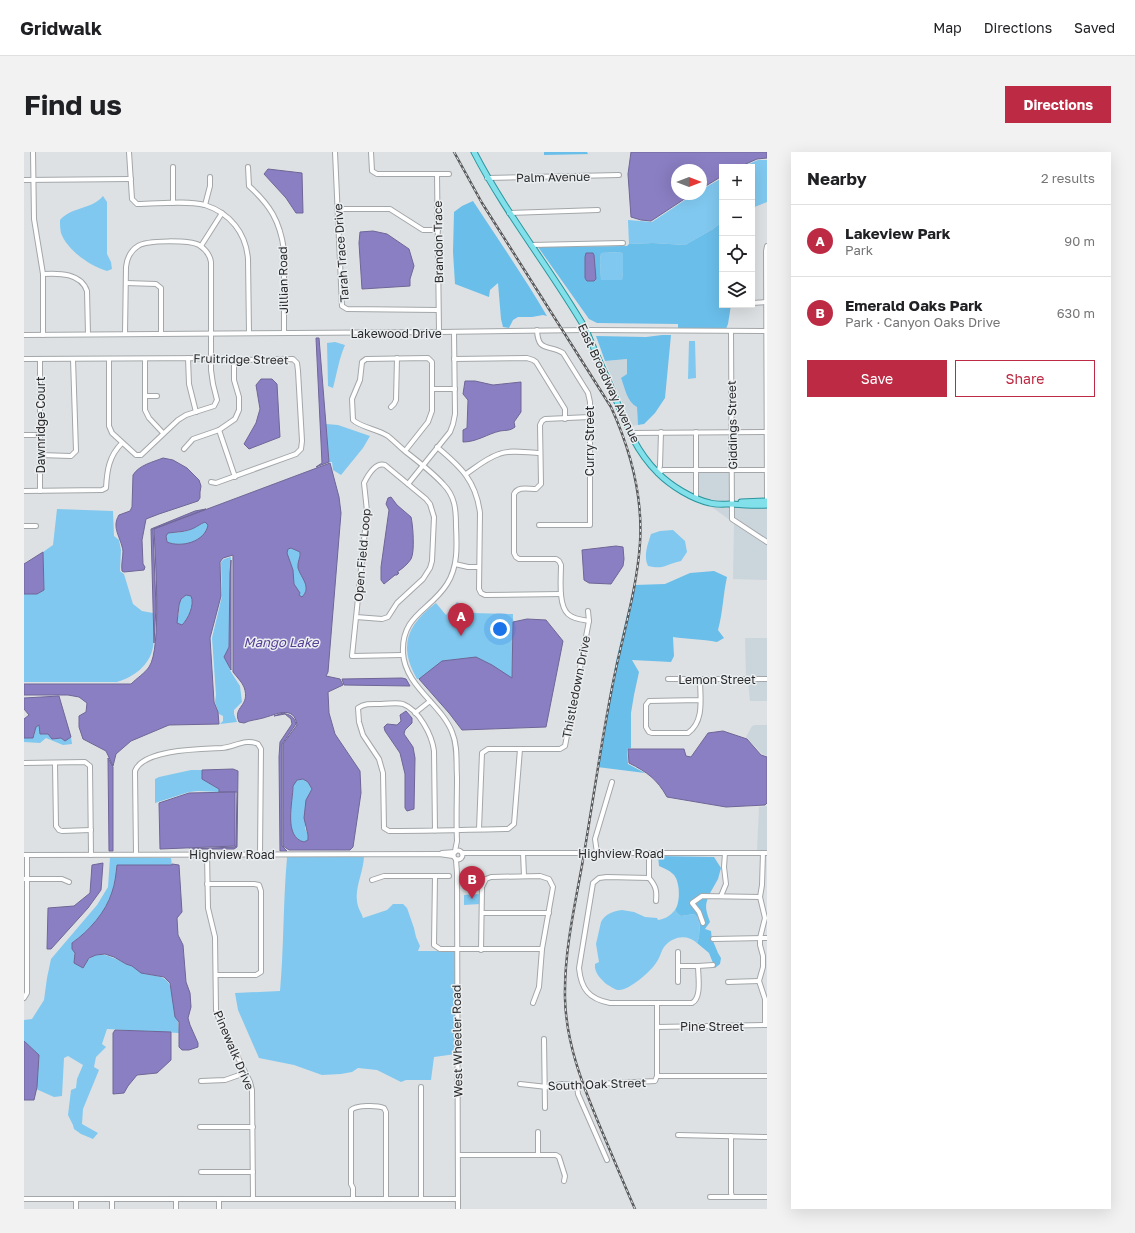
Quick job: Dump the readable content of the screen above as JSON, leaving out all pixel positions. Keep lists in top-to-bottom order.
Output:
{
  "streets": {
    "main road": ["East Broadway Avenue"],
    "street": [
      "Palm Avenue",
      "Brandon Trace",
      "Tarah Trace Drive",
      "Jillian Road",
      "Lakewood Drive",
      "Fruitridge Street",
      "Dawnridge Court",
      "Giddings Street",
      "Curry Street",
      "Open Field Loop",
      "Lemon Street",
      "Thistledown Drive",
      "Highview Road",
      "Pine Street",
      "West Wheeler Road",
      "Pinewalk Drive",
      "South Oak Street"
    ]
  },
  "crossings": [
    ["Palm Avenue", "East Broadway Avenue"],
    ["Brandon Trace", "Tarah Trace Drive"],
    ["Brandon Trace", "Lakewood Drive"],
    ["Jillian Road", "Lakewood Drive"],
    ["Lakewood Drive", "East Broadway Avenue"],
    ["Lakewood Drive", "Giddings Street"],
    ["Lakewood Drive", "Curry Street"],
    ["Fruitridge Street", "Dawnridge Court"],
    ["East Broadway Avenue", "Giddings Street"],
    ["Highview Road", "West Wheeler Road"],
    ["Highview Road", "Pinewalk Drive"]
  ],
  "water": ["Mango Lake"],
  "north": "right",
  "page": {
    "header": "Gridwalk",
    "nav": ["Map", "Directions", "Saved"],
    "buttons": [
      "Directions",
      ["Save", "Share"]
    ],
    "title": "Find us",
    "heading": ["Nearby", "2 results"],
    "map_buttons": ["+", "−"],
    "list": [
      {
        "mark": "A",
        "name": "Lakeview Park",
        "note": "Park",
        "value": "90 m"
      },
      {
        "mark": "B",
        "name": "Emerald Oaks Park",
        "note": "Park · Canyon Oaks Drive",
        "value": "630 m"
      }
    ],
    "pins": ["A", "B"]
  }
}
